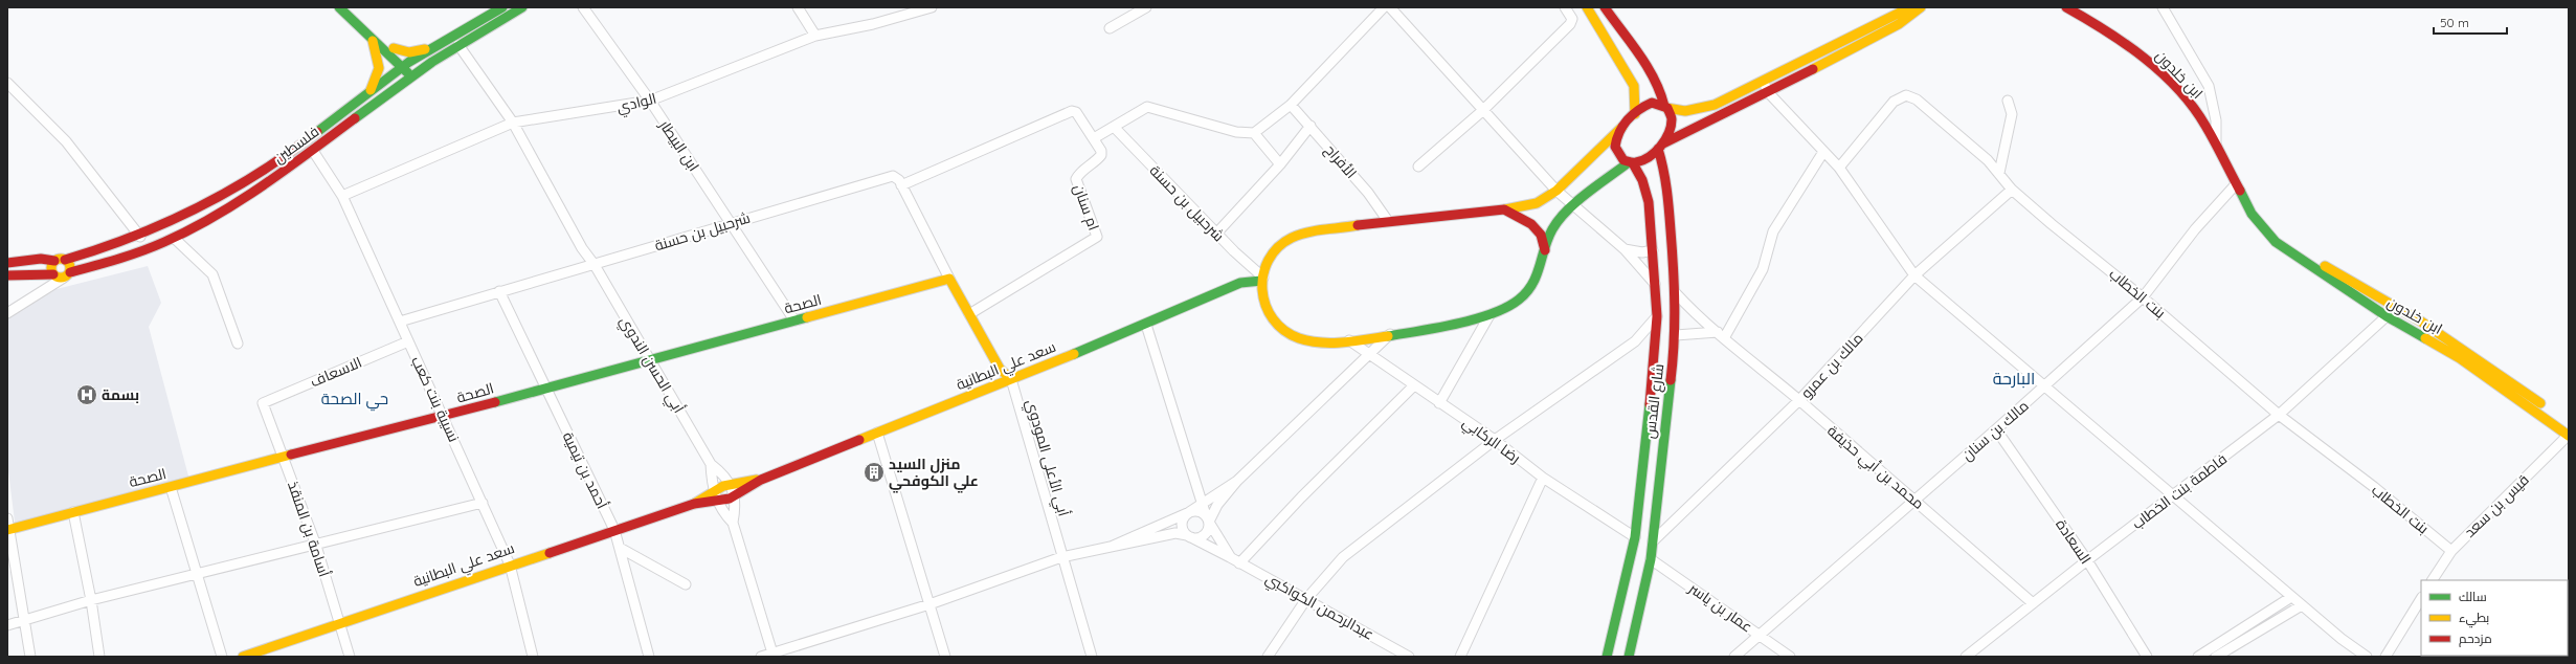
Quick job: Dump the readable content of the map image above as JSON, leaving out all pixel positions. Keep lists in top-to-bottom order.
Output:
{
  "streets": {
    "main road": [
      "ابن خلدون",
      "فلسطين",
      "الصحة",
      "سعد علي البطانية",
      "شارع القدس",
      "أبي الأعلى المودوي"
    ],
    "street": [
      "الوادي",
      "ابن البيطار",
      "الأفراح",
      "شرحبيل بن حسنة",
      "ام سنان",
      "بنت الخطاب",
      "أبي الحسن الندوي",
      "مالك بن عمرو",
      "الاسعاف",
      "نسيبة بنت كعب",
      "مالك بن سنان",
      "رضا الركابي",
      "محمد بن أبي حذيفة",
      "أحمد بن تيمية",
      "فاطمة بنت الخطاب",
      "قيس بن سعد",
      "أسامة بن المنقذ",
      "السعادة",
      "عبدالرحمن الكواكبي",
      "عمار بن ياسر"
    ]
  },
  "crossings": [
    ["ابن خلدون", "مالك بن سنان"],
    ["ابن خلدون", "فاطمة بنت الخطاب"],
    ["ابن خلدون", "قيس بن سعد"],
    ["الوادي", "ابن البيطار"],
    ["الوادي", "أبي الحسن الندوي"],
    ["الوادي", "نسيبة بنت كعب"],
    ["فلسطين", "أبي الحسن الندوي"],
    ["فلسطين", "نسيبة بنت كعب"],
    ["ابن البيطار", "شرحبيل بن حسنة"],
    ["ابن البيطار", "الصحة"],
    ["شرحبيل بن حسنة", "ام سنان"],
    ["شرحبيل بن حسنة", "أبي الحسن الندوي"],
    ["شرحبيل بن حسنة", "سعد علي البطانية"],
    ["شرحبيل بن حسنة", "نسيبة بنت كعب"],
    ["شرحبيل بن حسنة", "أحمد بن تيمية"],
    ["ام سنان", "أبي الأعلى المودوي"],
    ["بنت الخطاب", "مالك بن عمرو"],
    ["بنت الخطاب", "مالك بن سنان"],
    ["بنت الخطاب", "فاطمة بنت الخطاب"],
    ["بنت الخطاب", "قيس بن سعد"],
    ["الصحة", "أبي الحسن الندوي"],
    ["الصحة", "نسيبة بنت كعب"],
    ["الصحة", "أبي الأعلى المودوي"],
    ["الصحة", "أحمد بن تيمية"],
    ["الصحة", "أسامة بن المنقذ"],
    ["أبي الحسن الندوي", "سعد علي البطانية"],
    ["سعد علي البطانية", "نسيبة بنت كعب"],
    ["سعد علي البطانية", "أبي الأعلى المودوي"],
    ["سعد علي البطانية", "أحمد بن تيمية"],
    ["سعد علي البطانية", "أسامة بن المنقذ"],
    ["سعد علي البطانية", "عبدالرحمن الكواكبي"],
    ["مالك بن عمرو", "شارع القدس"],
    ["مالك بن عمرو", "محمد بن أبي حذيفة"],
    ["الاسعاف", "نسيبة بنت كعب"],
    ["الاسعاف", "أسامة بن المنقذ"],
    ["شارع القدس", "محمد بن أبي حذيفة"],
    ["شارع القدس", "عمار بن ياسر"],
    ["مالك بن سنان", "محمد بن أبي حذيفة"],
    ["مالك بن سنان", "السعادة"],
    ["مالك بن سنان", "عمار بن ياسر"],
    ["محمد بن أبي حذيفة", "فاطمة بنت الخطاب"],
    ["فاطمة بنت الخطاب", "السعادة"]
  ],
  "districts": ["البارحة", "حي الصحة"],
  "places": {
    "hospital": ["بسمة"],
    "building": ["منزل السيد علي الكوفحي"]
  },
  "legend": ["سالك", "بطيء", "مزدحم"],
  "scale_bar": "50 m"
}
